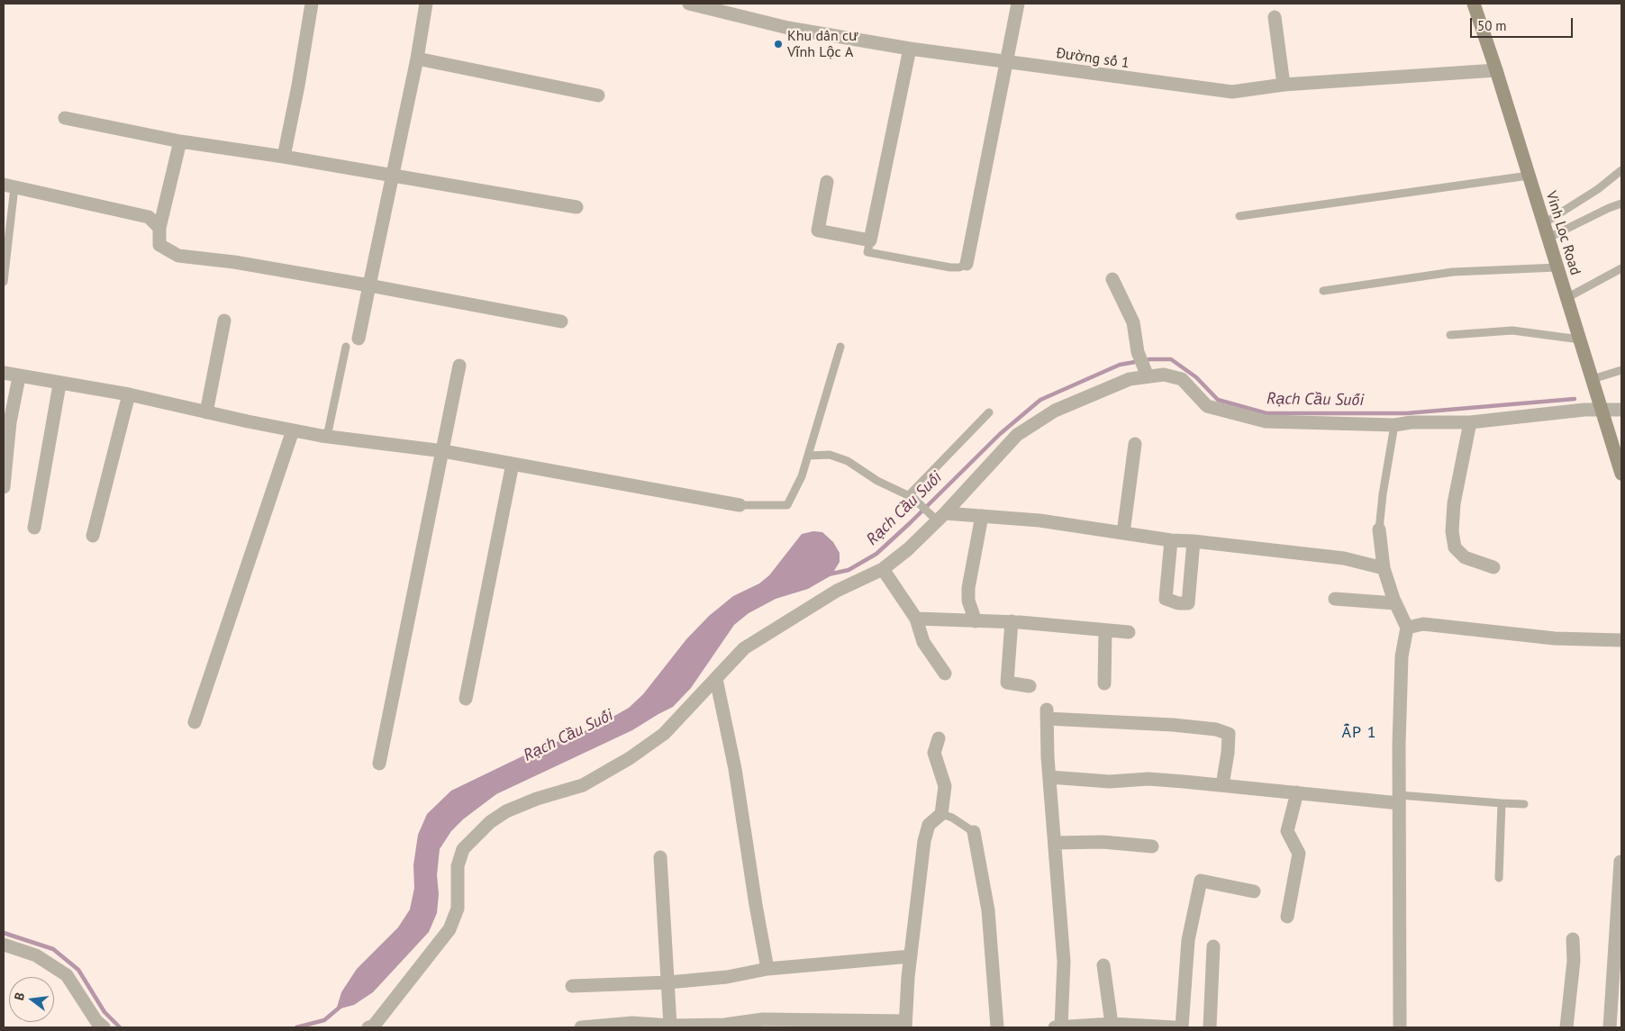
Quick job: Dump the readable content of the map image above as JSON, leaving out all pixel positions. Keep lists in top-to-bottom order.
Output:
{
  "streets": {
    "main road": ["Vinh Loc Road"],
    "street": ["Đường số 1"]
  },
  "crossings": [
    ["Đường số 1", "Vinh Loc Road"]
  ],
  "districts": ["ẤP 1"],
  "water": ["Rạch Cầu Suối"],
  "places": ["Khu dân cư Vĩnh Lộc A"],
  "scale_bar": "50 m",
  "north": "left"
}
